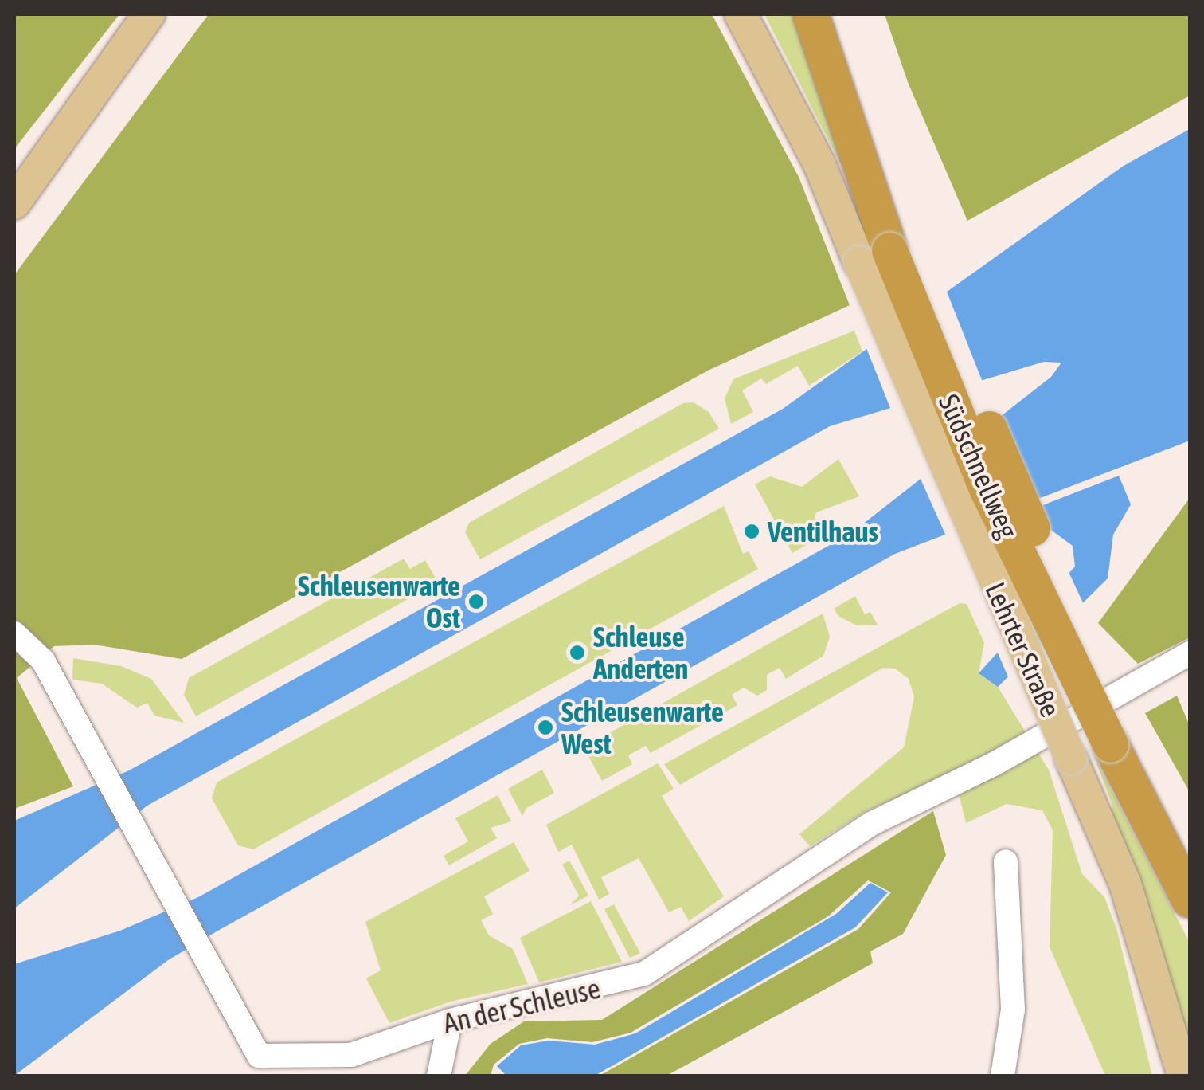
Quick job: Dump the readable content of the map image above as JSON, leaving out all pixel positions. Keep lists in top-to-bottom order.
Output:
{
  "streets": {
    "highway": ["Südschnellweg"],
    "main road": ["Lehrter Straße"],
    "street": ["An der Schleuse"]
  },
  "crossings": [
    ["Südschnellweg", "Lehrter Straße"]
  ],
  "places": [
    "Ventilhaus",
    "Schleusenwarte Ost",
    "Schleuse Anderten",
    "Schleusenwarte West"
  ]
}
